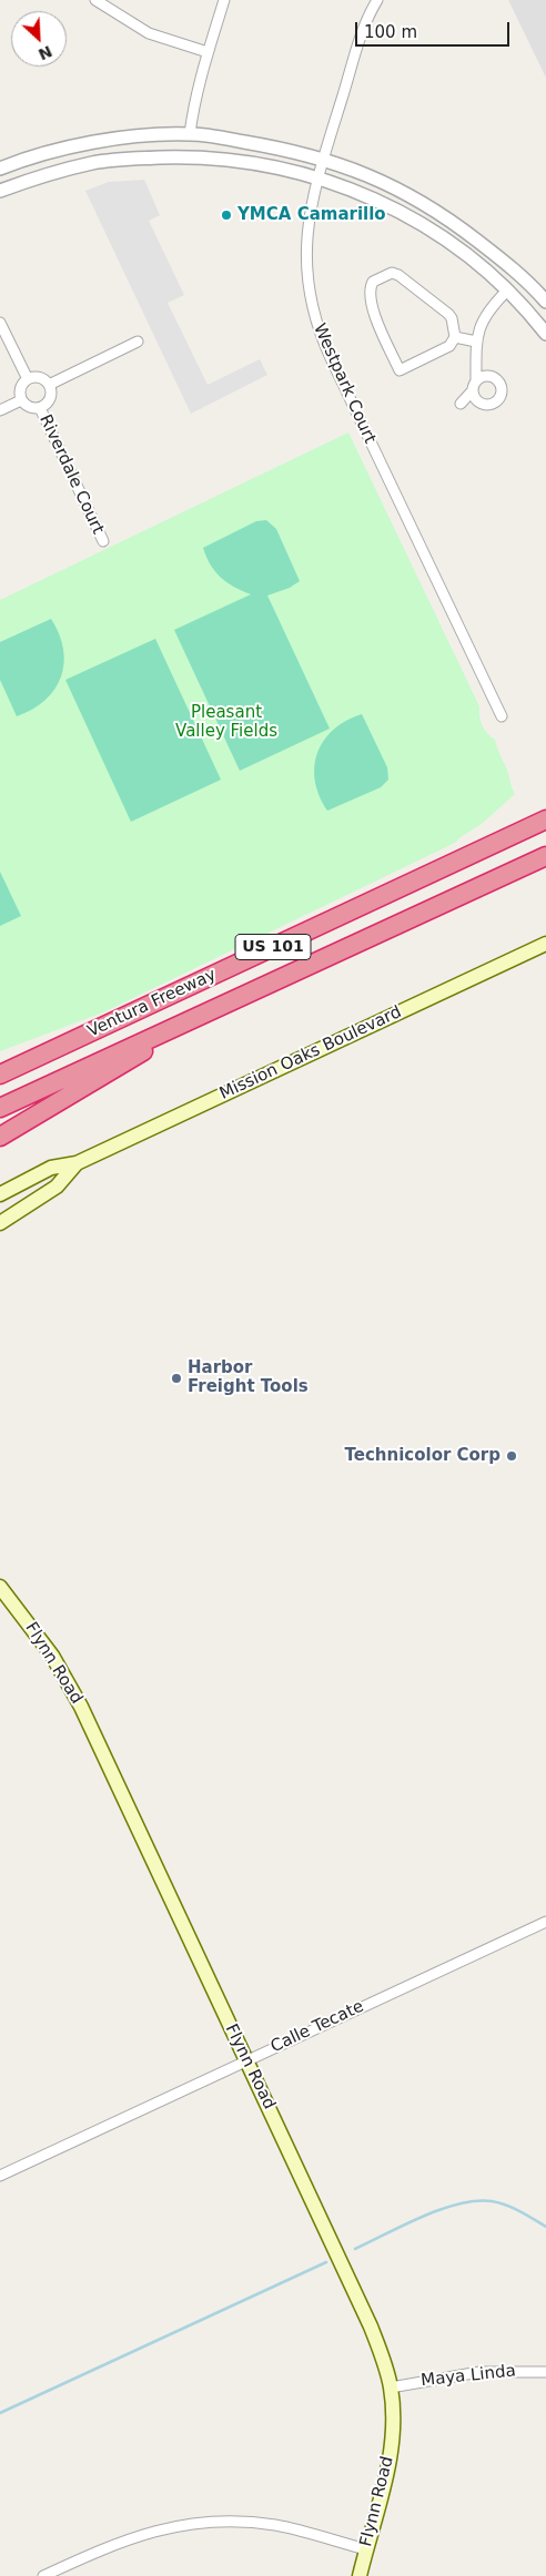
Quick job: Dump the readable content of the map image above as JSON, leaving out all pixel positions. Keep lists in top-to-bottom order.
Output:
{
  "streets": {
    "highway": ["US 101", "Ventura Freeway"],
    "main road": ["Mission Oaks Boulevard", "Flynn Road"],
    "street": [
      "Westpark Court",
      "Riverdale Court",
      "Calle Tecate",
      "Maya Linda"
    ]
  },
  "crossings": [
    ["Flynn Road", "Calle Tecate"],
    ["Flynn Road", "Maya Linda"]
  ],
  "parks": ["Pleasant Valley Fields"],
  "places": ["YMCA Camarillo", "Harbor Freight Tools", "Technicolor Corp"],
  "scale_bar": "100 m",
  "north": "bottom right"
}
